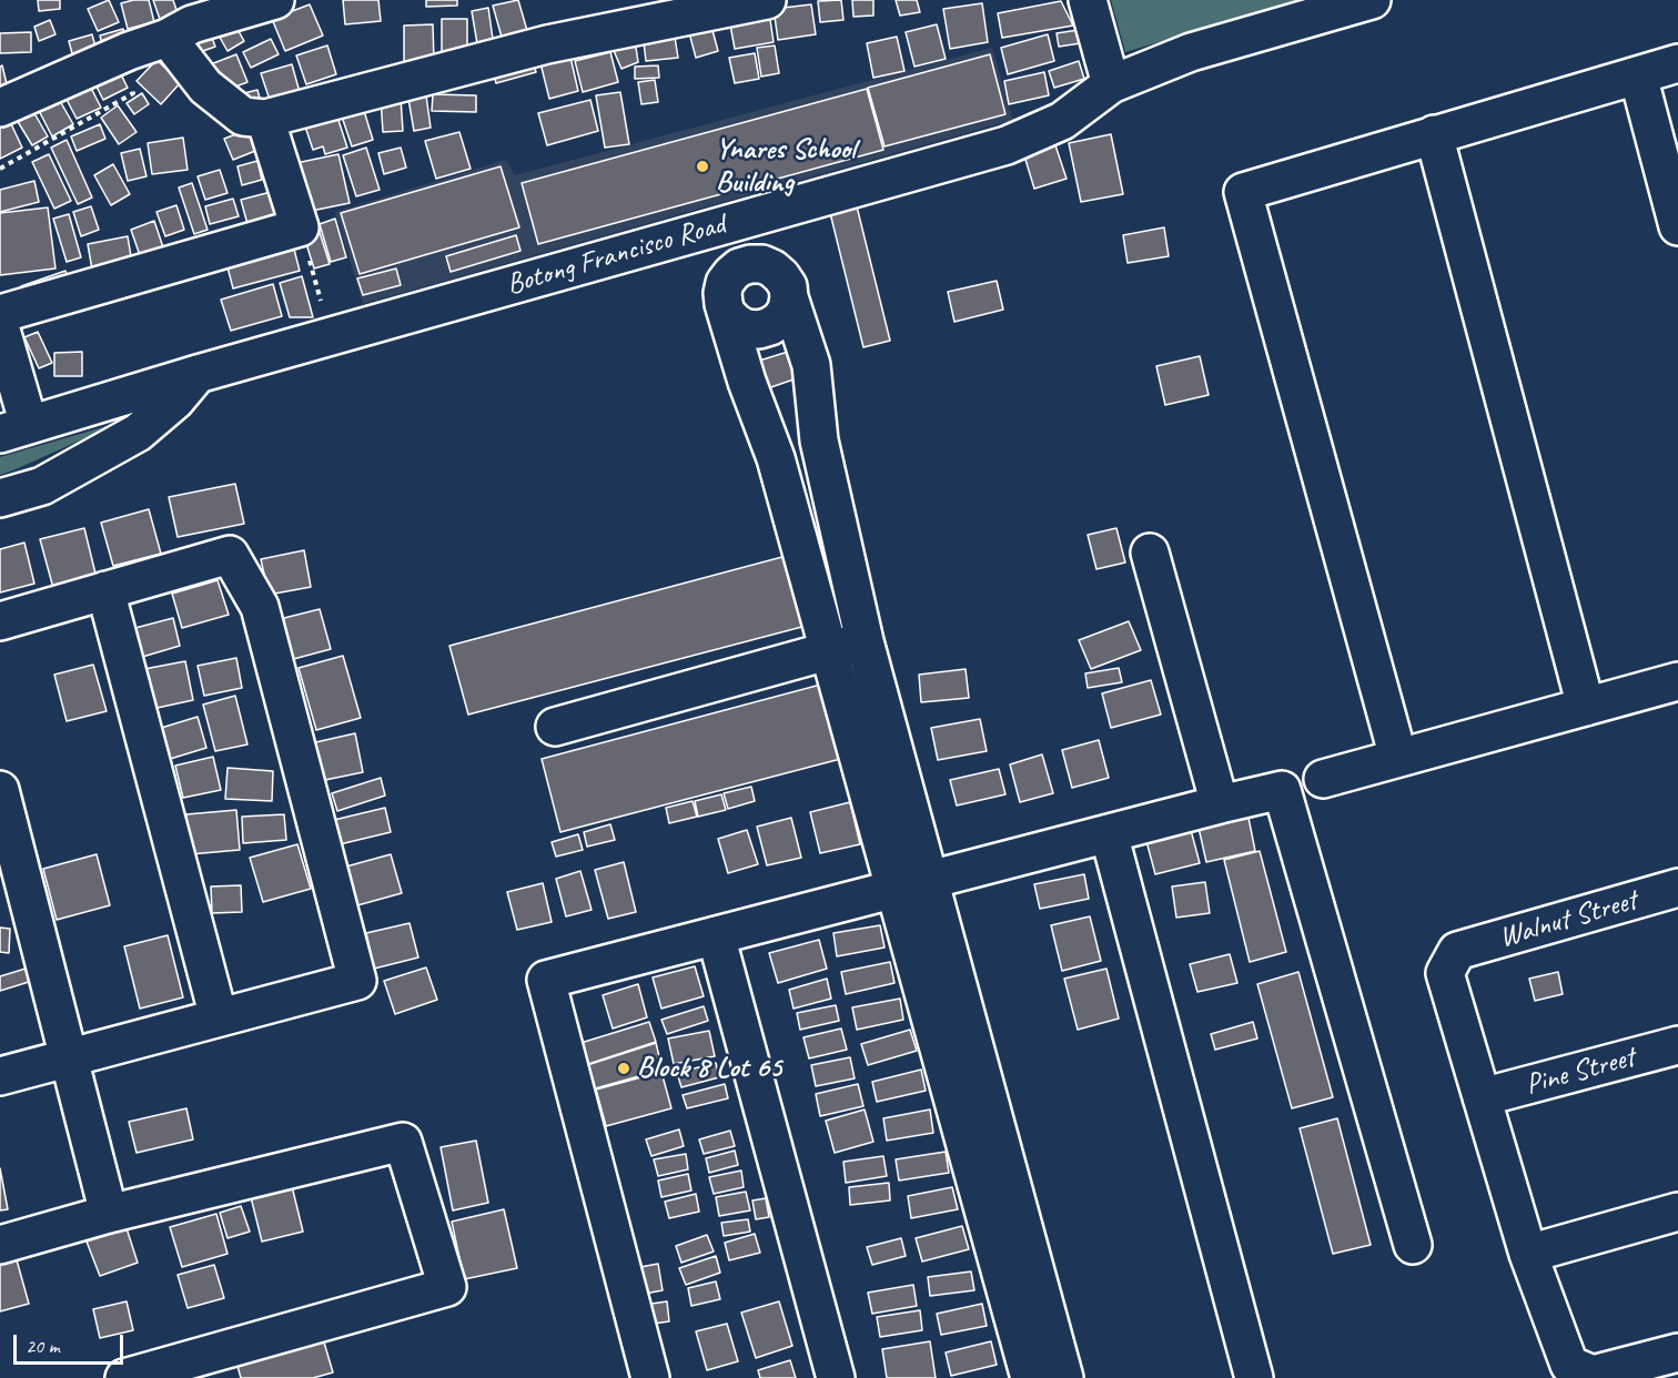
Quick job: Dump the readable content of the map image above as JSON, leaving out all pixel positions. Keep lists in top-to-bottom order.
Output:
{
  "streets": {
    "street": ["Botong Francisco Road", "Walnut Street", "Pine Street"]
  },
  "crossings": [
    ["Walnut Street", "Pine Street"]
  ],
  "places": ["Ynares School Building", "Block 8 Lot 65"],
  "scale_bar": "20 m"
}
